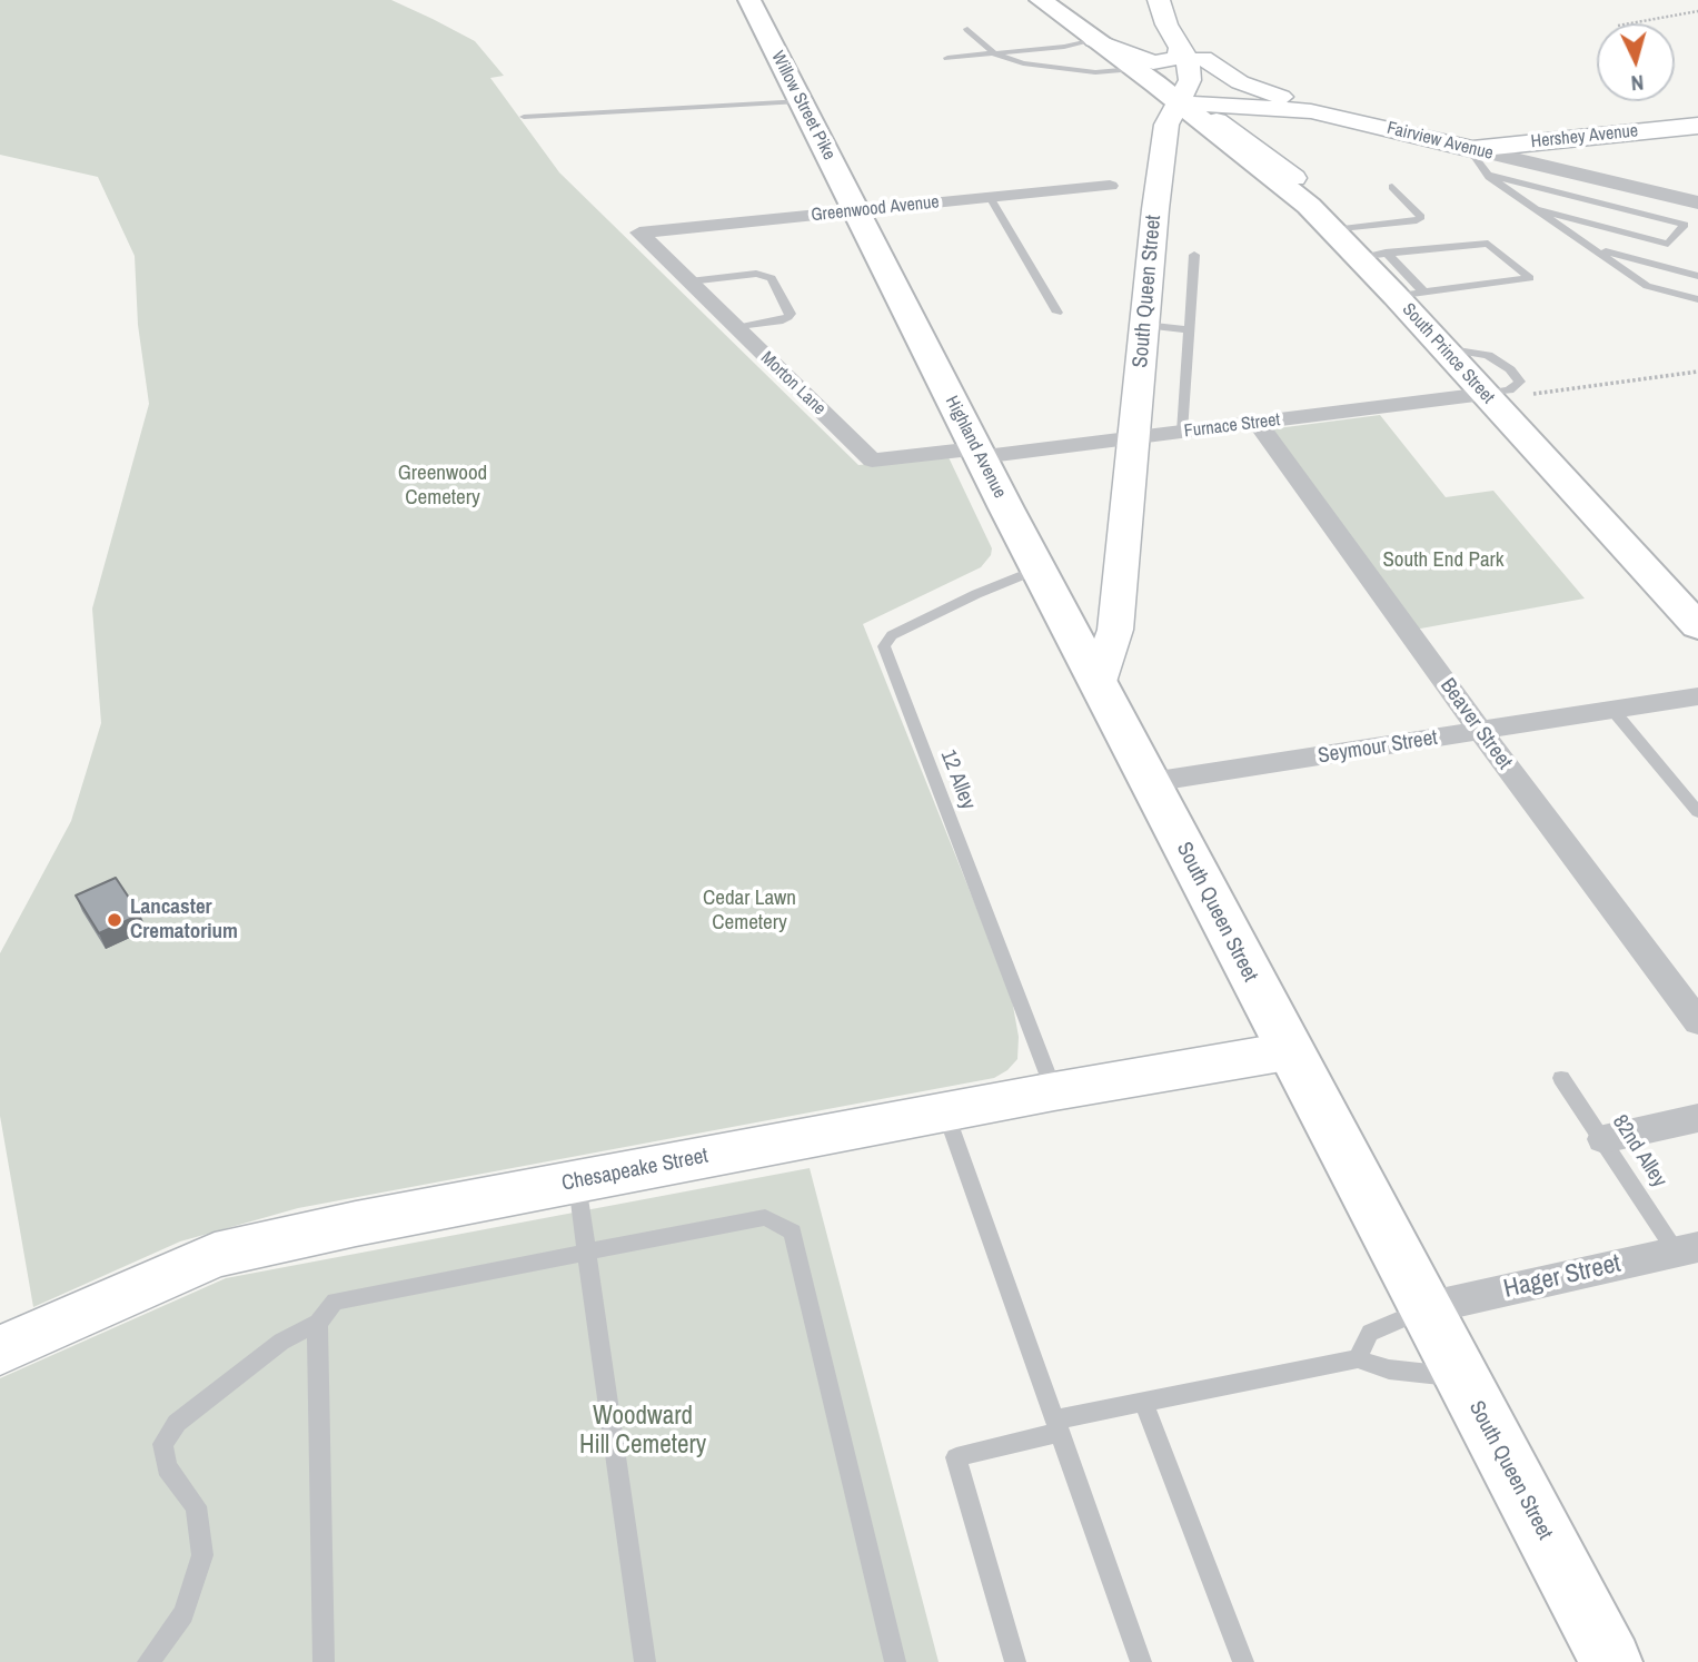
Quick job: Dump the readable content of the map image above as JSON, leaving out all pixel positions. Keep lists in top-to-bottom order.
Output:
{
  "streets": {
    "highway": [
      "Willow Street Pike",
      "South Queen Street",
      "South Prince Street",
      "Highland Avenue"
    ],
    "main road": ["Hershey Avenue", "Fairview Avenue", "Chesapeake Street"],
    "street": [
      "Greenwood Avenue",
      "Morton Lane",
      "Furnace Street",
      "Beaver Street",
      "Seymour Street",
      "Hager Street"
    ],
    "lane": ["12 Alley", "82nd Alley"]
  },
  "crossings": [
    ["Willow Street Pike", "Greenwood Avenue"],
    ["Willow Street Pike", "Highland Avenue"],
    ["Hershey Avenue", "Fairview Avenue"],
    ["Fairview Avenue", "South Queen Street"],
    ["Fairview Avenue", "South Prince Street"],
    ["Greenwood Avenue", "Morton Lane"],
    ["Greenwood Avenue", "Highland Avenue"],
    ["South Queen Street", "South Prince Street"],
    ["South Queen Street", "Furnace Street"],
    ["South Queen Street", "Highland Avenue"],
    ["South Queen Street", "Seymour Street"],
    ["South Queen Street", "Chesapeake Street"],
    ["South Queen Street", "Hager Street"],
    ["South Prince Street", "Furnace Street"],
    ["Morton Lane", "Furnace Street"],
    ["Morton Lane", "Highland Avenue"],
    ["Furnace Street", "Highland Avenue"],
    ["Furnace Street", "Beaver Street"],
    ["Highland Avenue", "12 Alley"],
    ["Beaver Street", "Seymour Street"],
    ["12 Alley", "Chesapeake Street"],
    ["82nd Alley", "Hager Street"]
  ],
  "parks": [
    "Greenwood Cemetery",
    "South End Park",
    "Cedar Lawn Cemetery",
    "Woodward Hill Cemetery"
  ],
  "places": ["Lancaster Crematorium"],
  "north": "bottom"
}
